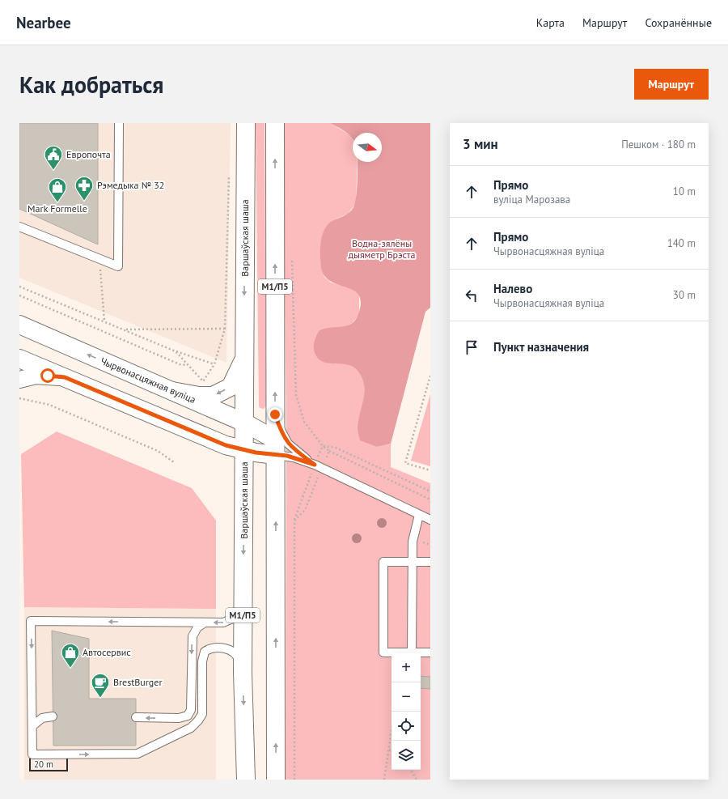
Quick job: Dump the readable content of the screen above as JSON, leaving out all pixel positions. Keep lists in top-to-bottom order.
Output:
{
  "streets": {
    "main road": ["Варшаўская шаша", "М1/П5", "Чырвонасцяжная вуліца"]
  },
  "crossings": [
    ["Варшаўская шаша", "Чырвонасцяжная вуліца"],
    ["М1/П5", "Чырвонасцяжная вуліца"]
  ],
  "parks": ["Водна-зялёны дыяметр Брэста"],
  "places": {
    "public building": ["Европочта"],
    "pharmacy": ["Рэмедыка № 32"],
    "shop": ["Mark Formelle", "Автосервис"],
    "cafe": ["BrestBurger"]
  },
  "scale_bar": "20 m",
  "north": "right",
  "page": {
    "header": "Nearbee",
    "nav": ["Карта", "Маршрут", "Сохранённые"],
    "buttons": "Маршрут",
    "title": "Как добраться",
    "heading": ["3 мин", "Пешком · 180 m"],
    "list": [
      ["Прямо", "вуліца Марозава", "10 m"],
      ["Прямо", "Чырвонасцяжная вуліца", "140 m"],
      ["Налево", "Чырвонасцяжная вуліца", "30 m"],
      "Пункт назначения"
    ],
    "map_buttons": ["+", "−"],
    "scale": "20 m"
  }
}
